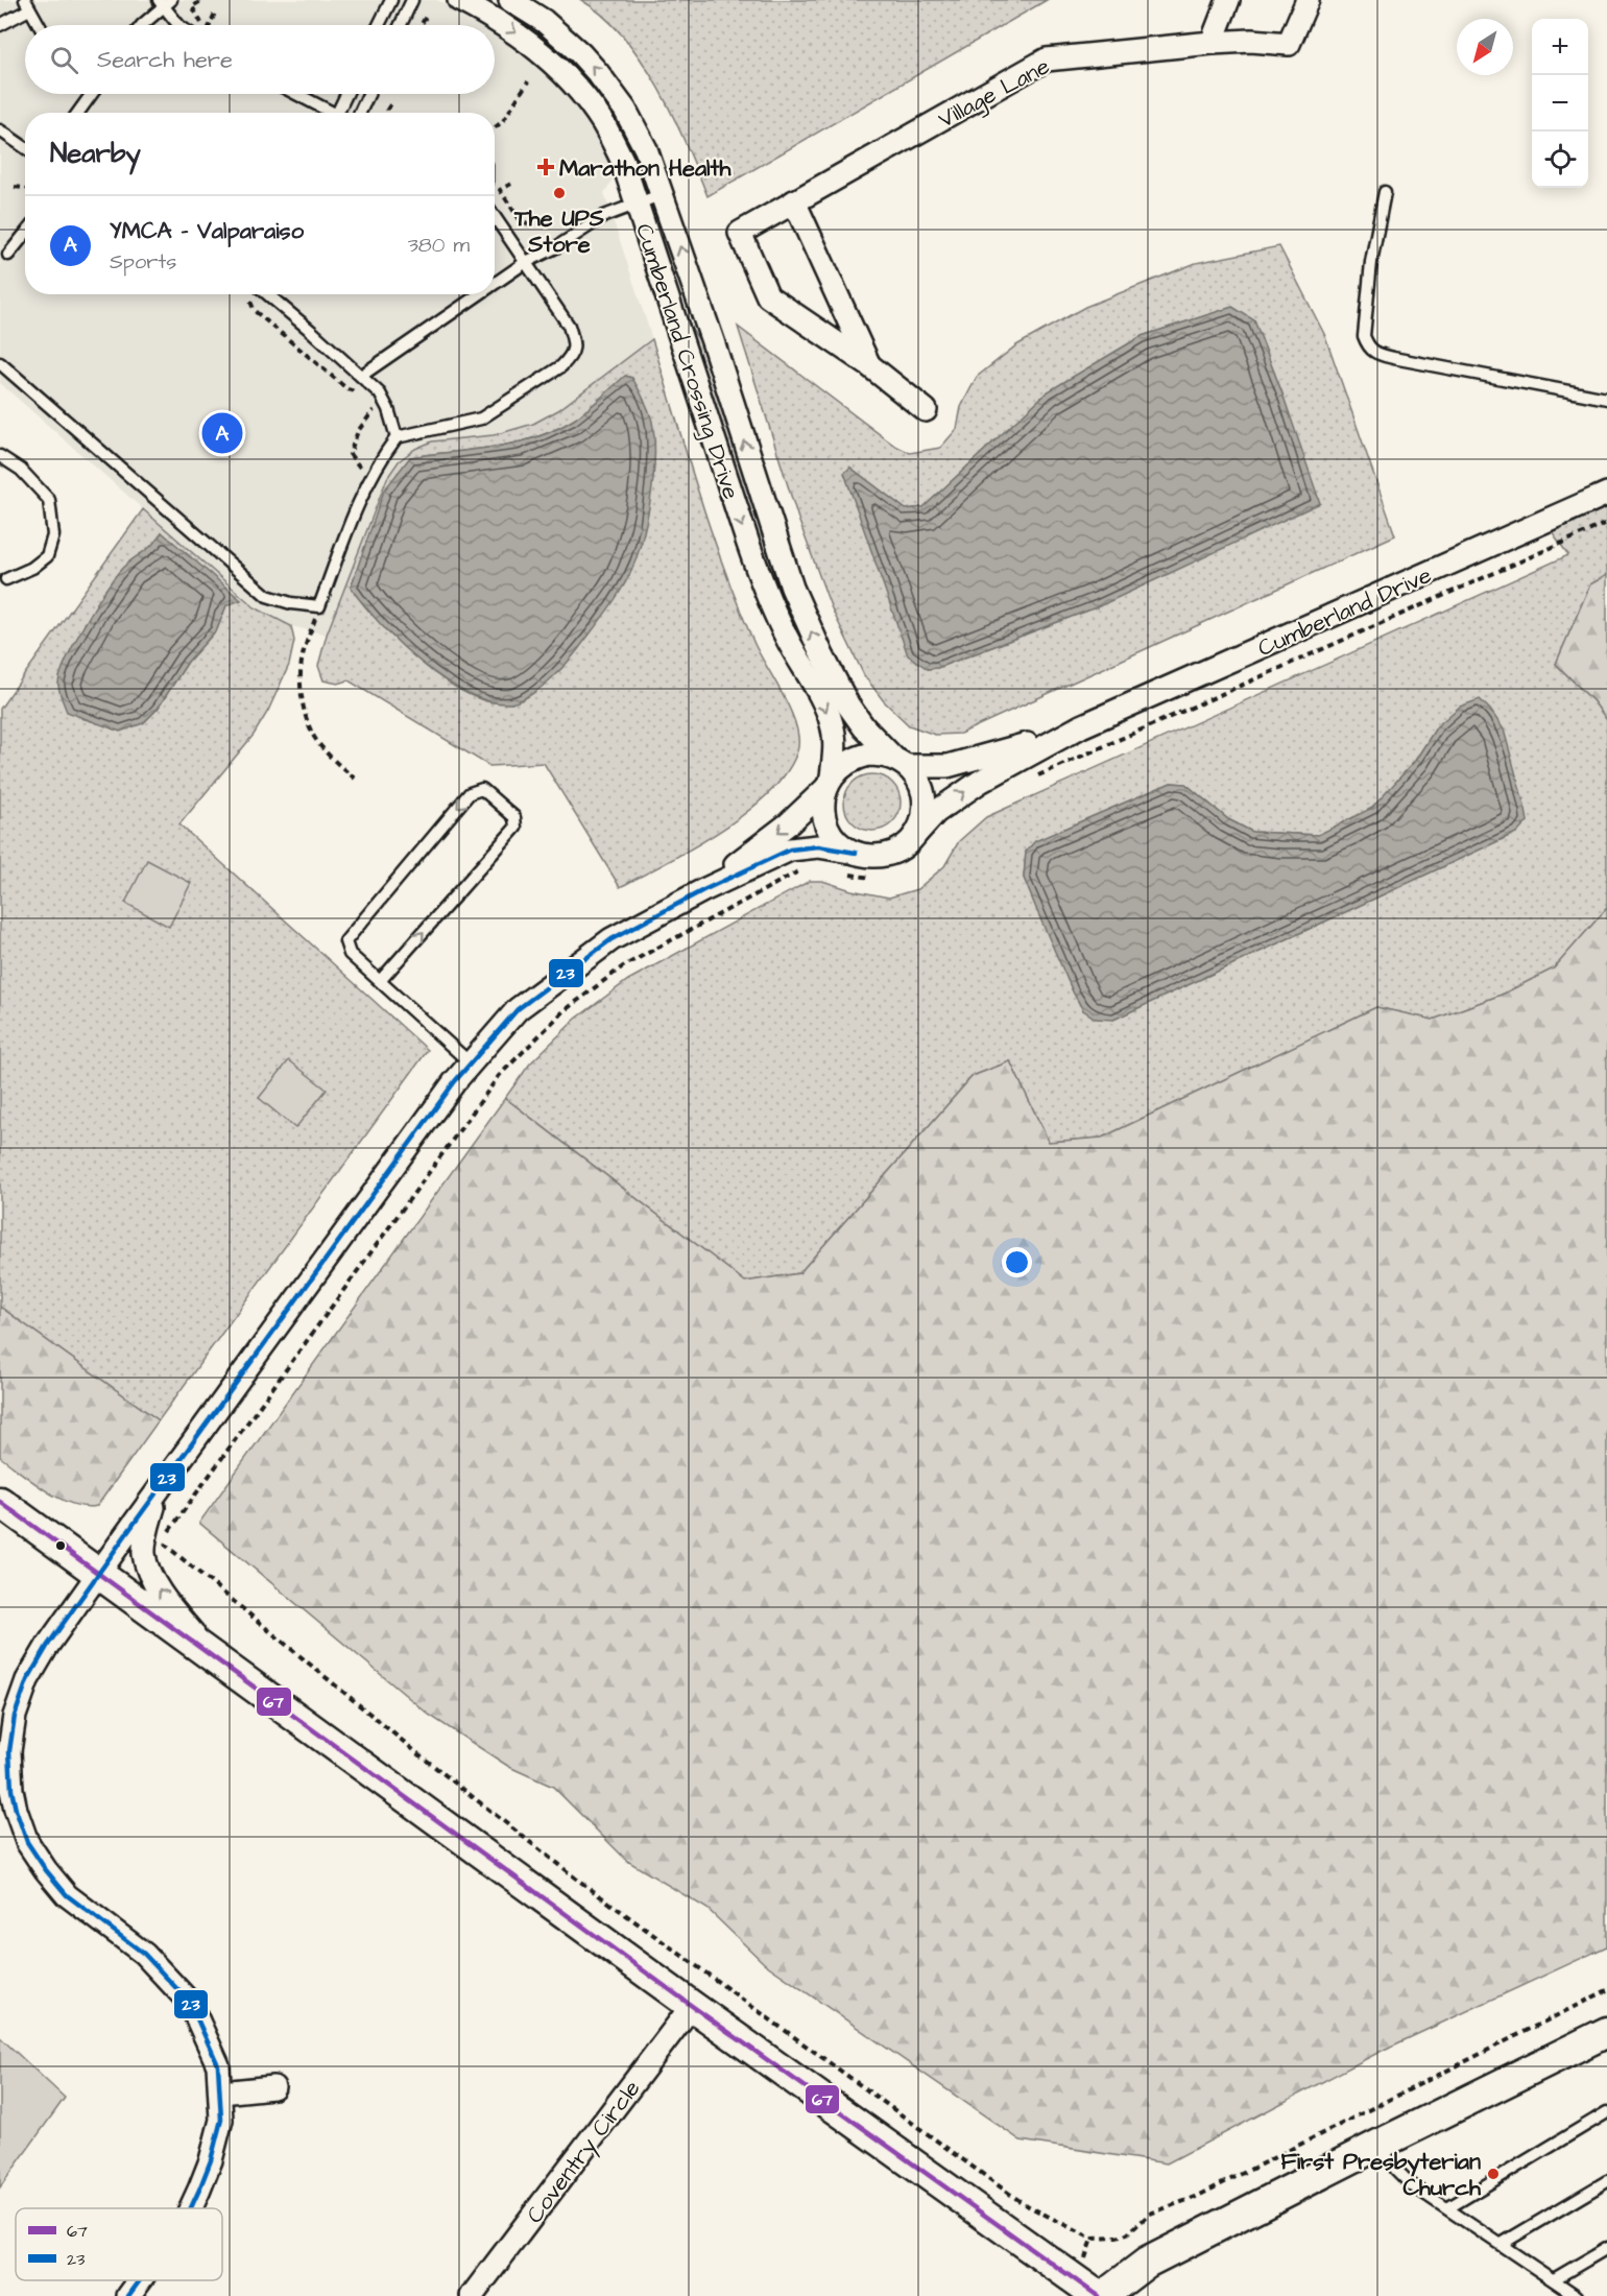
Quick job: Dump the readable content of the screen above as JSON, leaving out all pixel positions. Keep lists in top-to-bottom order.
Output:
{
  "streets": {
    "street": [
      "Village Lane",
      "Cumberland Crossing Drive",
      "Cumberland Drive",
      "Coventry Circle"
    ]
  },
  "crossings": [
    ["Cumberland Crossing Drive", "Cumberland Drive"]
  ],
  "places": {
    "health": ["Marathon Health"],
    "other": ["The UPS Store", "First Presbyterian Church"]
  },
  "lines": ["transit line 23", "transit line 67"],
  "legend": ["67", "23"],
  "north": "bottom left",
  "page": {
    "map_buttons": ["+", "−"],
    "search": "Search here",
    "heading": "Nearby",
    "list": [
      {
        "mark": "A",
        "name": "YMCA - Valparaiso",
        "note": "Sports",
        "value": "380 m"
      }
    ],
    "pins": "A"
  }
}
